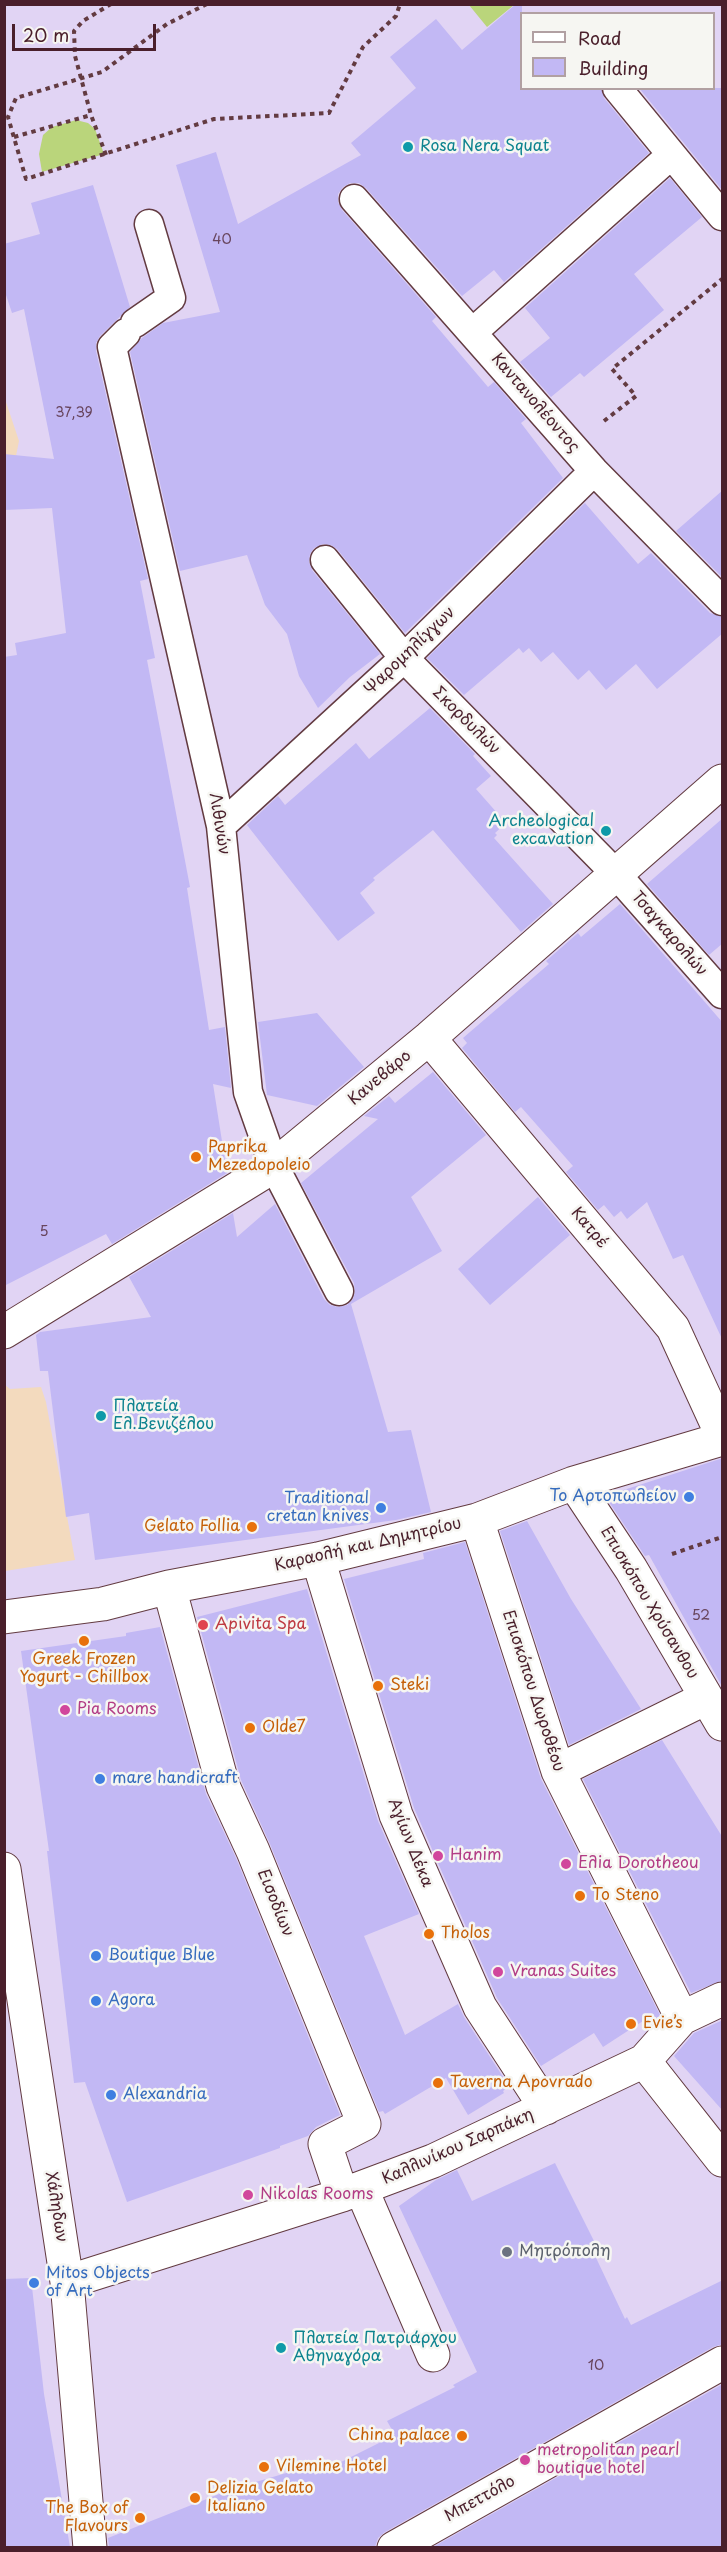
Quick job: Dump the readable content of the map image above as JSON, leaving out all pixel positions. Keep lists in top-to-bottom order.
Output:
{
  "streets": {
    "street": [
      "Κανεβάρο",
      "Κατρέ",
      "Καραολή και Δημητρίου",
      "Επισκόπου Χρύσανθου",
      "Επισκόπου Δωροθέου",
      "Αγίων Δέκα",
      "Εισοδίων",
      "Καλλινίκου Σαρπάκη",
      "Χάληδων",
      "Μπεττόλο"
    ],
    "lane": [
      "Καντανολέοντος",
      "Ψαρομηλίγγων",
      "Σκορδυλών",
      "Λιθινών",
      "Τσαγκαρολών"
    ]
  },
  "crossings": [
    ["Καντανολέοντος", "Ψαρομηλίγγων"],
    ["Ψαρομηλίγγων", "Σκορδυλών"],
    ["Ψαρομηλίγγων", "Λιθινών"],
    ["Σκορδυλών", "Τσαγκαρολών"],
    ["Σκορδυλών", "Κανεβάρο"],
    ["Λιθινών", "Κανεβάρο"],
    ["Τσαγκαρολών", "Κανεβάρο"],
    ["Κανεβάρο", "Κατρέ"],
    ["Κατρέ", "Καραολή και Δημητρίου"],
    ["Καραολή και Δημητρίου", "Επισκόπου Χρύσανθου"],
    ["Καραολή και Δημητρίου", "Επισκόπου Δωροθέου"],
    ["Καραολή και Δημητρίου", "Αγίων Δέκα"],
    ["Καραολή και Δημητρίου", "Εισοδίων"],
    ["Επισκόπου Δωροθέου", "Καλλινίκου Σαρπάκη"],
    ["Αγίων Δέκα", "Καλλινίκου Σαρπάκη"],
    ["Εισοδίων", "Καλλινίκου Σαρπάκη"],
    ["Καλλινίκου Σαρπάκη", "Χάληδων"]
  ],
  "places": [
    "Rosa Nera Squat",
    "Archeological excavation",
    "Paprika Mezedopoleio",
    "Πλατεία Ελ.Βενιζέλου",
    "Το Αρτοπωλείον",
    "Traditional cretan knives",
    "Gelato Follia",
    "Apivita Spa",
    "Greek Frozen Yogurt - Chillbox",
    "Steki",
    "Pia Rooms",
    "Olde7",
    "mare handicraft",
    "Hanim",
    "Eλia Dorotheou",
    "To Steno",
    "Tholos",
    "Boutique Blue",
    "Vranas Suites",
    "Agora",
    "Evie’s",
    "Taverna Apovrado",
    "Alexandria",
    "Nikolas Rooms",
    "Μητρόπολη",
    "Mitos Objects of Art",
    "Πλατεία Πατριάρχου Αθηναγόρα",
    "China palace",
    "metropolitan pearl boutique hotel",
    "Vilemine Hotel",
    "Delizia Gelato Italiano",
    "The Box of Flavours"
  ],
  "house_numbers": [
    "40",
    "37,39",
    "5",
    "52",
    "10"
  ],
  "legend": ["Road", "Building"],
  "scale_bar": "20 m"
}
